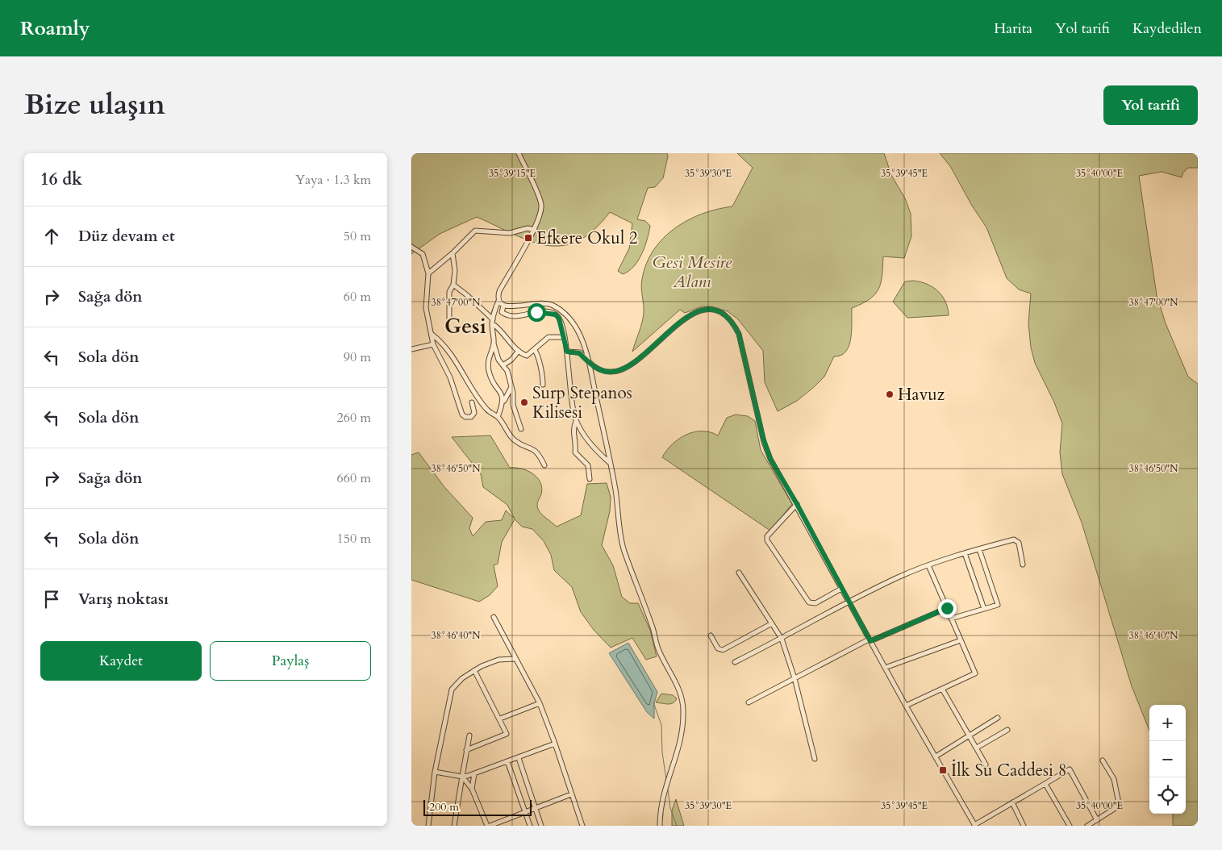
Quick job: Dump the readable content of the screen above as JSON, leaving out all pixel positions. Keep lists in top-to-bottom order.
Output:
{
  "districts": ["Gesi"],
  "parks": ["Gesi Mesire Alanı"],
  "places": {
    "transit": ["Efkere Okul 2", "İlk Su Caddesi 8"],
    "other": ["Havuz", "Surp Stepanos Kilisesi"]
  },
  "scale_bar": "200 m",
  "page": {
    "header": "Roamly",
    "nav": ["Harita", "Yol tarifi", "Kaydedilen"],
    "title": "Bize ulaşın",
    "buttons": [
      "Yol tarifi",
      ["Kaydet", "Paylaş"]
    ],
    "heading": ["16 dk", "Yaya · 1.3 km"],
    "list": [
      ["Düz devam et", "50 m"],
      ["Sağa dön", "60 m"],
      ["Sola dön", "90 m"],
      ["Sola dön", "260 m"],
      ["Sağa dön", "660 m"],
      ["Sola dön", "150 m"],
      "Varış noktası"
    ],
    "map_buttons": ["+", "−"],
    "scale": "200 m"
  },
  "coordinates": [
    "35°39'15\"E",
    "35°39'30\"E",
    "35°39'45\"E",
    "35°40'00\"E",
    "38°47'00\"N",
    "38°46'50\"N",
    "38°46'40\"N"
  ]
}
